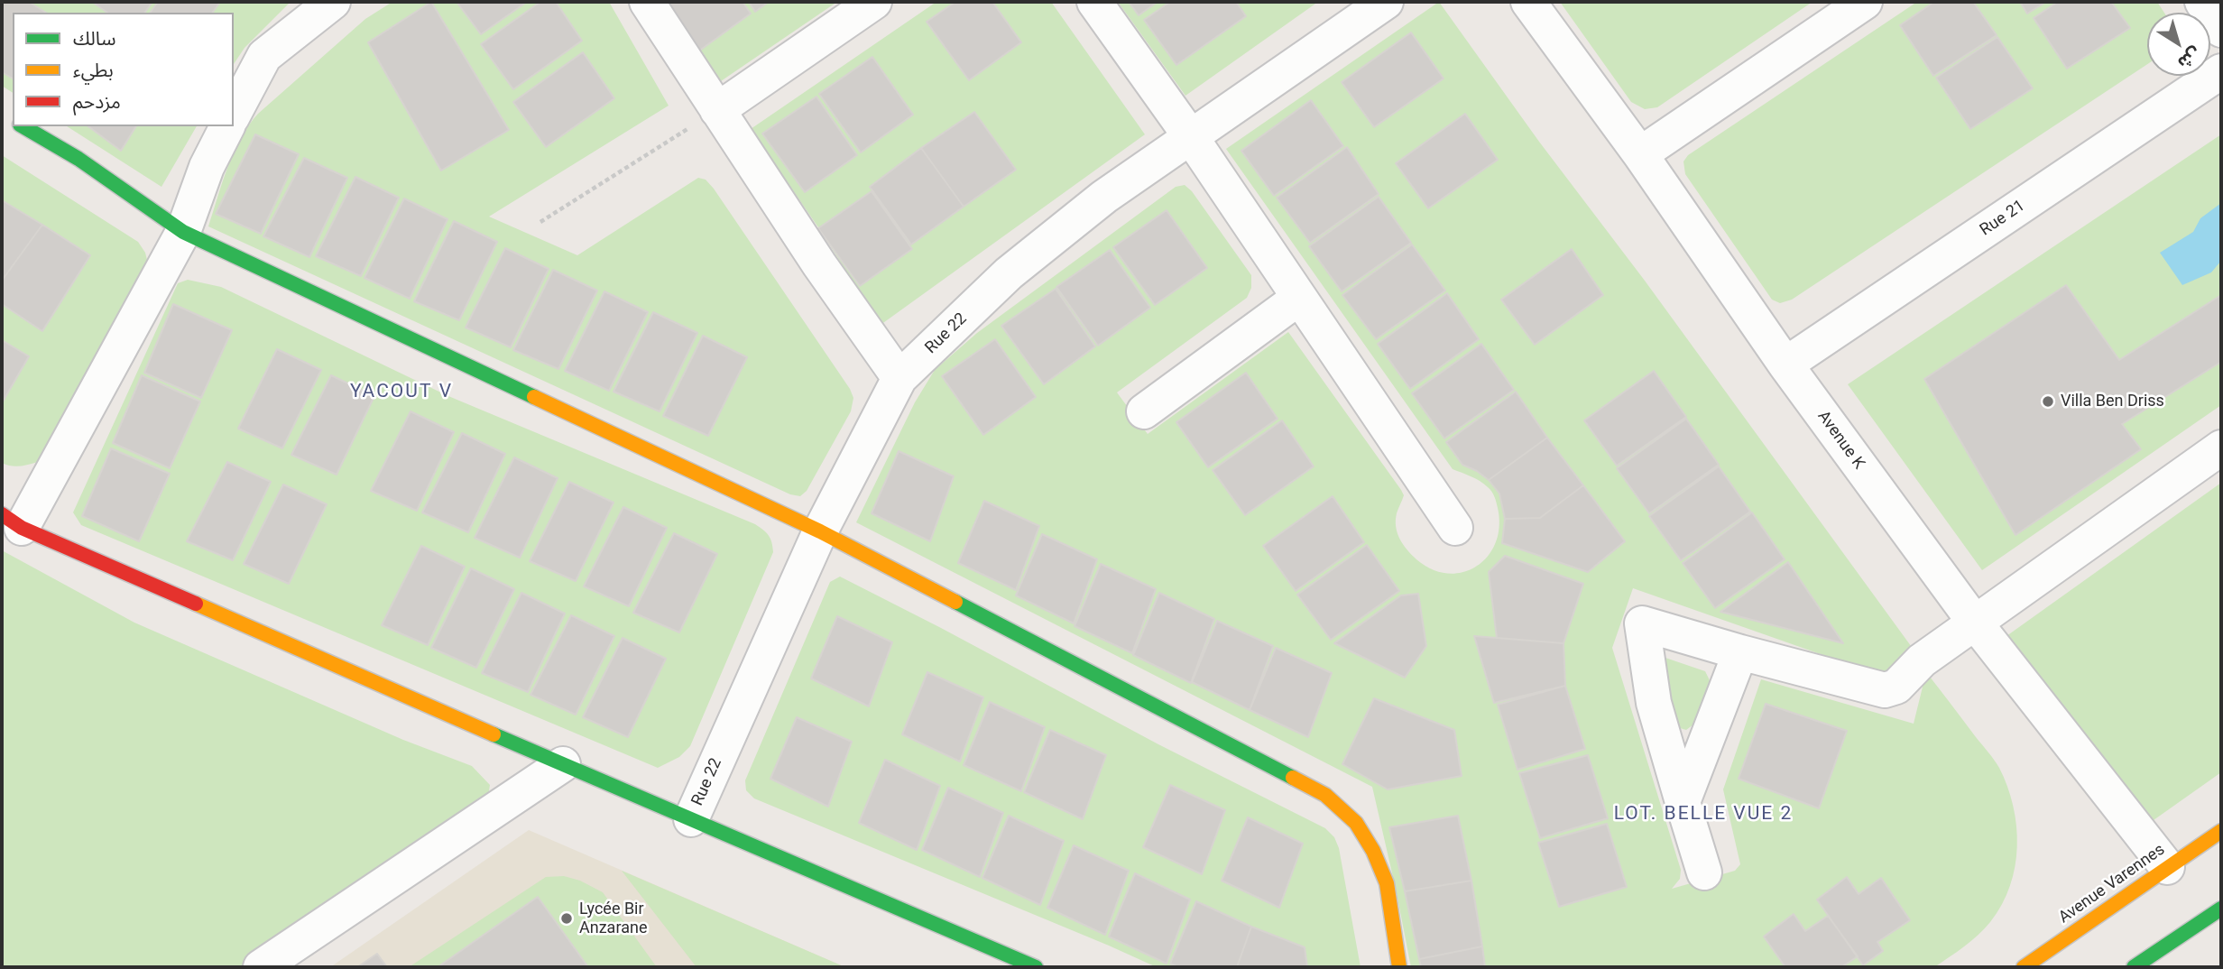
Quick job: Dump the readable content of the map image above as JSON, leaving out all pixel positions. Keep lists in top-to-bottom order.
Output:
{
  "streets": {
    "street": [
      "Rue 21",
      "Rue 22",
      "Avenue K",
      "Avenue Varennes"
    ]
  },
  "crossings": [
    ["Rue 21", "Avenue K"],
    ["Avenue K", "Avenue Varennes"]
  ],
  "districts": ["YACOUT V", "LOT. BELLE VUE 2"],
  "places": ["Villa Ben Driss", "Lycée Bir Anzarane"],
  "legend": ["سالك", "بطيء", "مزدحم"],
  "north": "bottom right"
}
